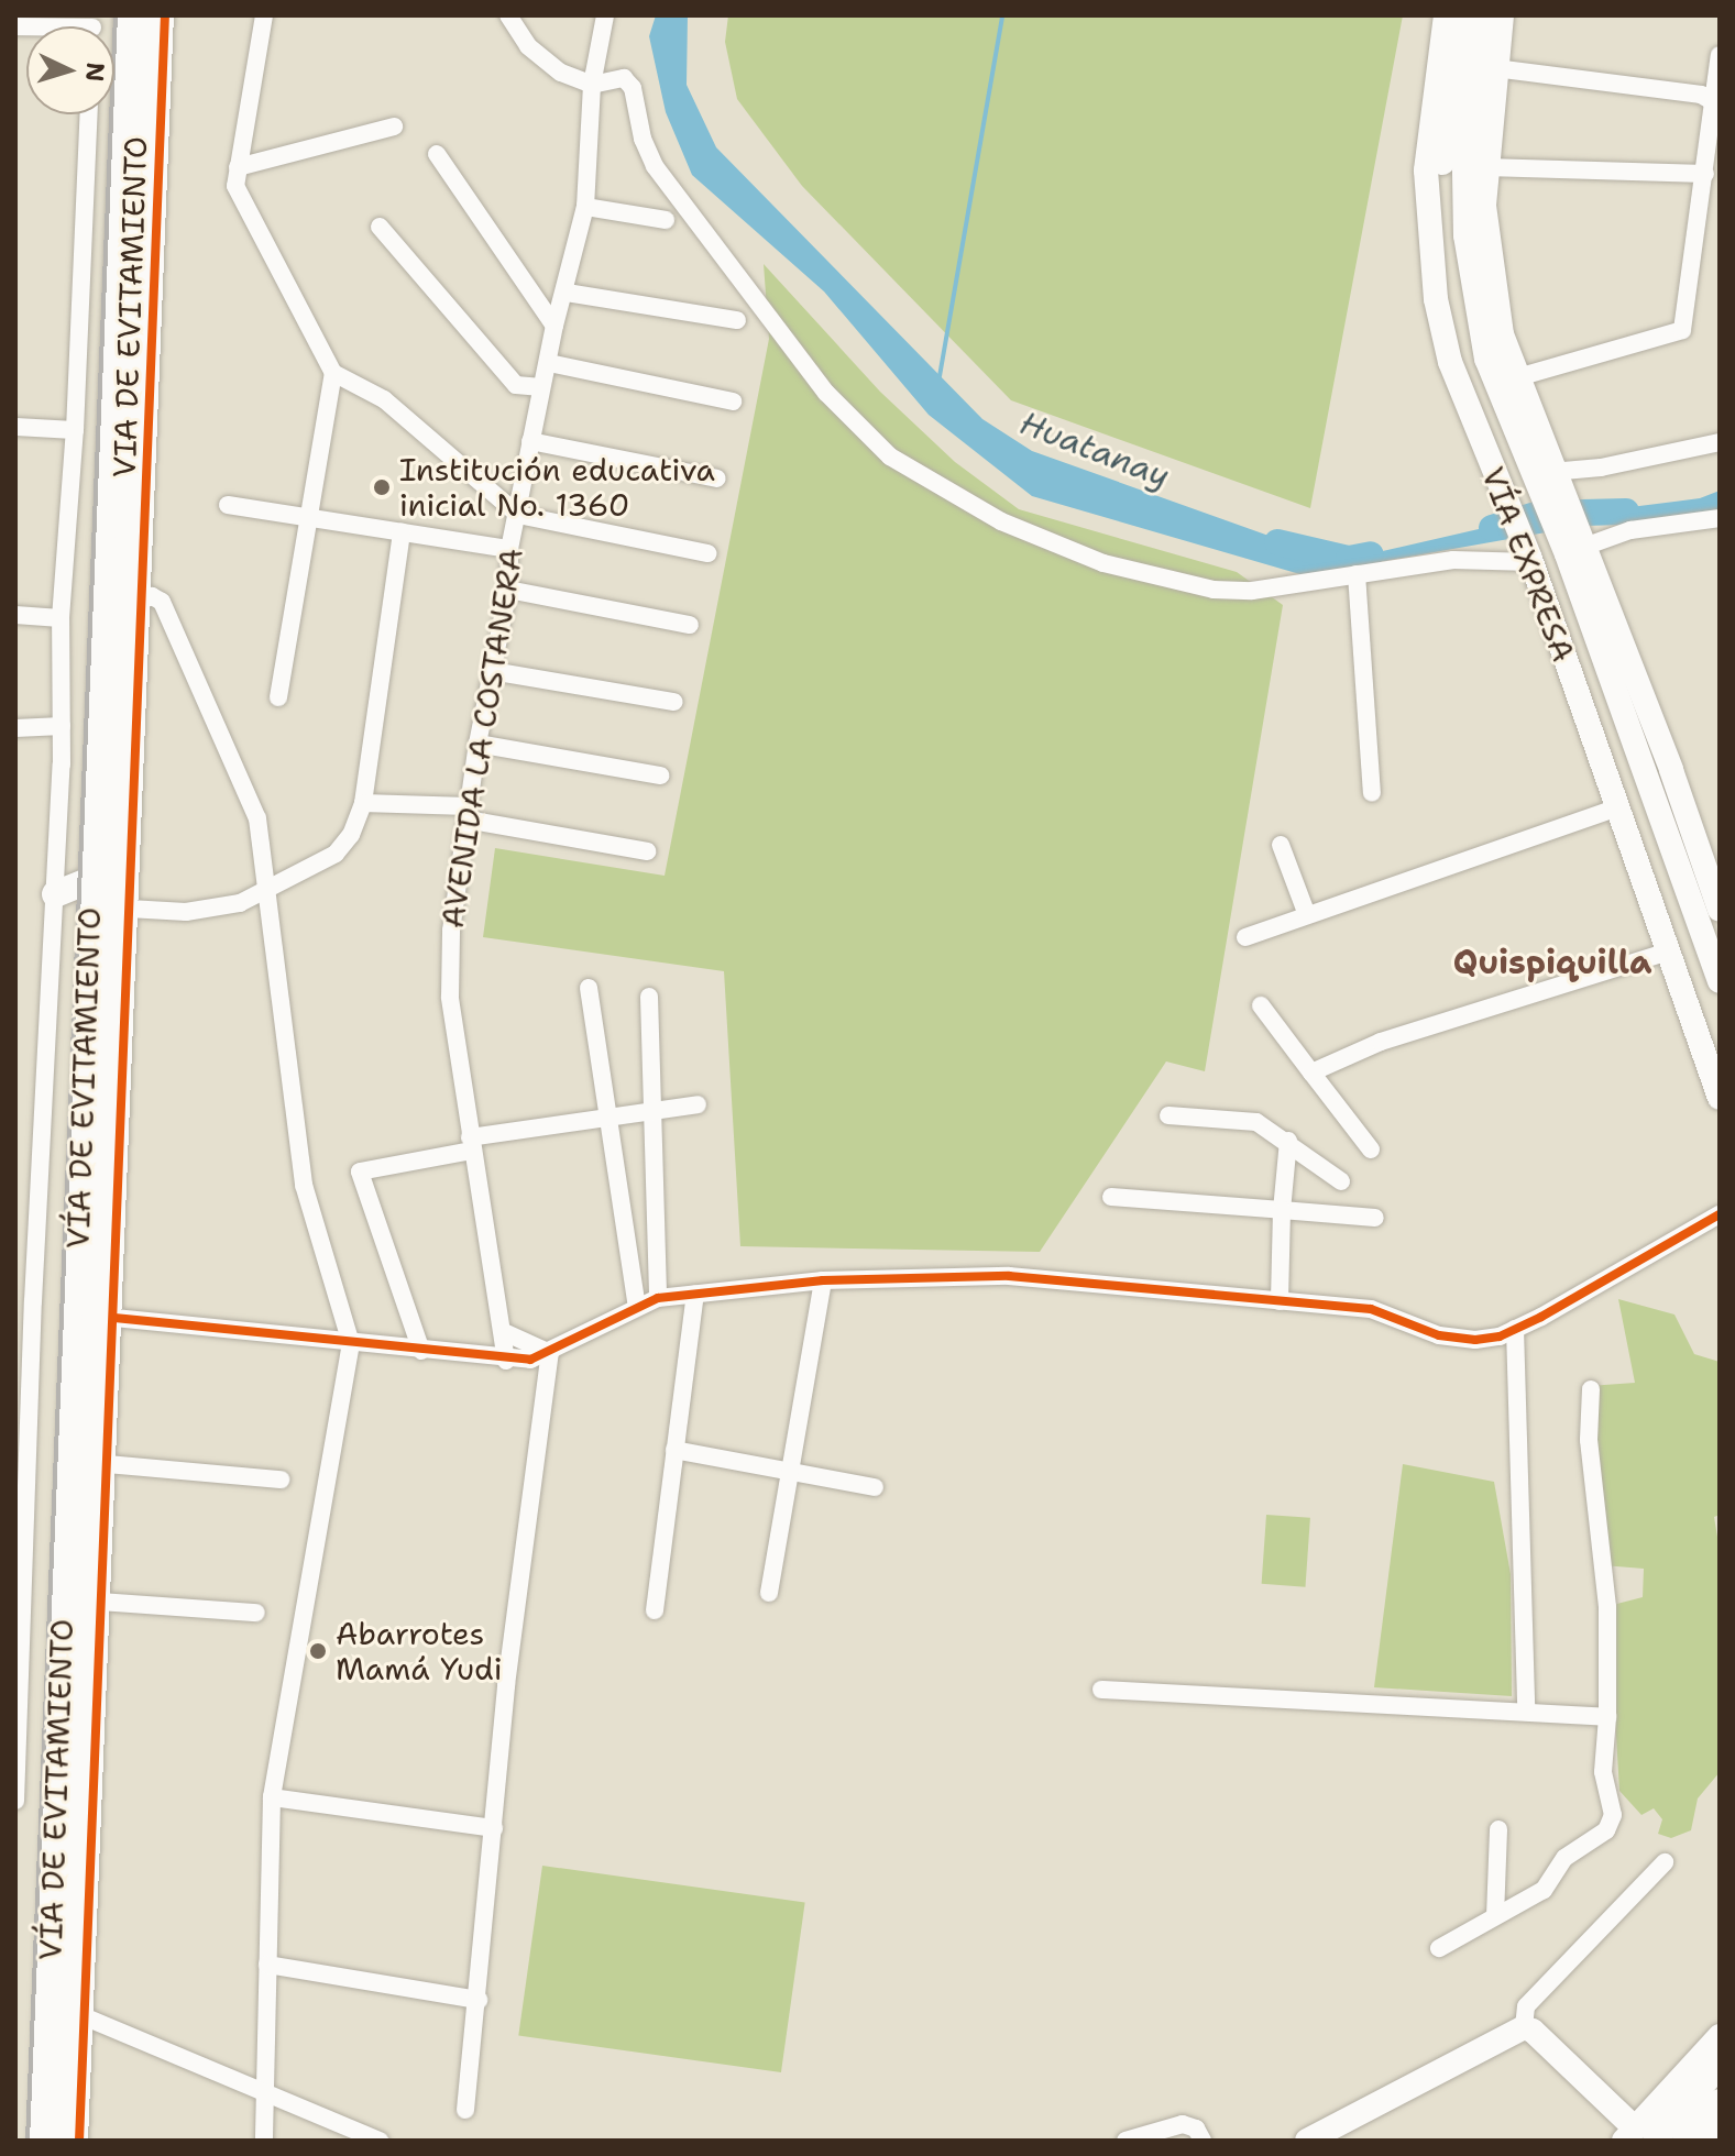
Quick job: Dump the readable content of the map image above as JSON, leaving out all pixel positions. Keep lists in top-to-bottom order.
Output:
{
  "streets": {
    "highway": ["VÍA DE EVITAMIENTO"],
    "main road": ["VÍA EXPRESA"],
    "street": ["VIA DE EVITAMIENTO", "AVENIDA LA COSTANERA"]
  },
  "crossings": [
    ["VIA DE EVITAMIENTO", "VÍA DE EVITAMIENTO"]
  ],
  "districts": ["Quispiquilla"],
  "water": ["Huatanay"],
  "places": ["Institución educativa inicial No. 1360", "Abarrotes Mamá Yudi"],
  "north": "right"
}
